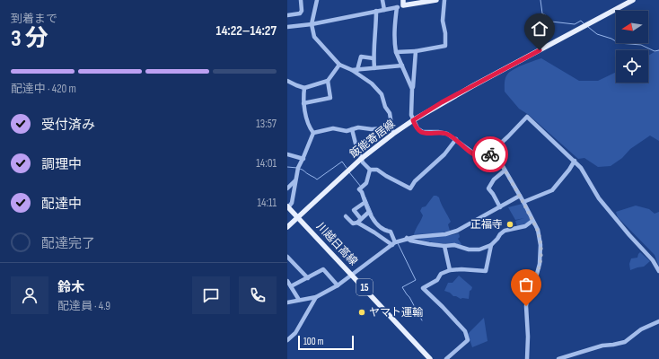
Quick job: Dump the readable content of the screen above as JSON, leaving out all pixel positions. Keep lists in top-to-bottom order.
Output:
{
  "streets": {
    "main road": ["飯能寄居線", "川越日高線", "15"]
  },
  "crossings": [
    ["飯能寄居線", "川越日高線"]
  ],
  "places": ["正福寺", "ヤマト運輸"],
  "scale_bar": "100 m",
  "north": "left",
  "page": {
    "heading": ["3 分", "到着まで", "14:22–14:27"],
    "panel": ["鈴木", "配達員 · 4.9"],
    "bar": "配達中 · 420 m",
    "list": [
      ["受付済み", "13:57"],
      ["調理中", "14:01"],
      ["配達中", "14:11"],
      "配達完了"
    ],
    "scale": "100 m"
  }
}
